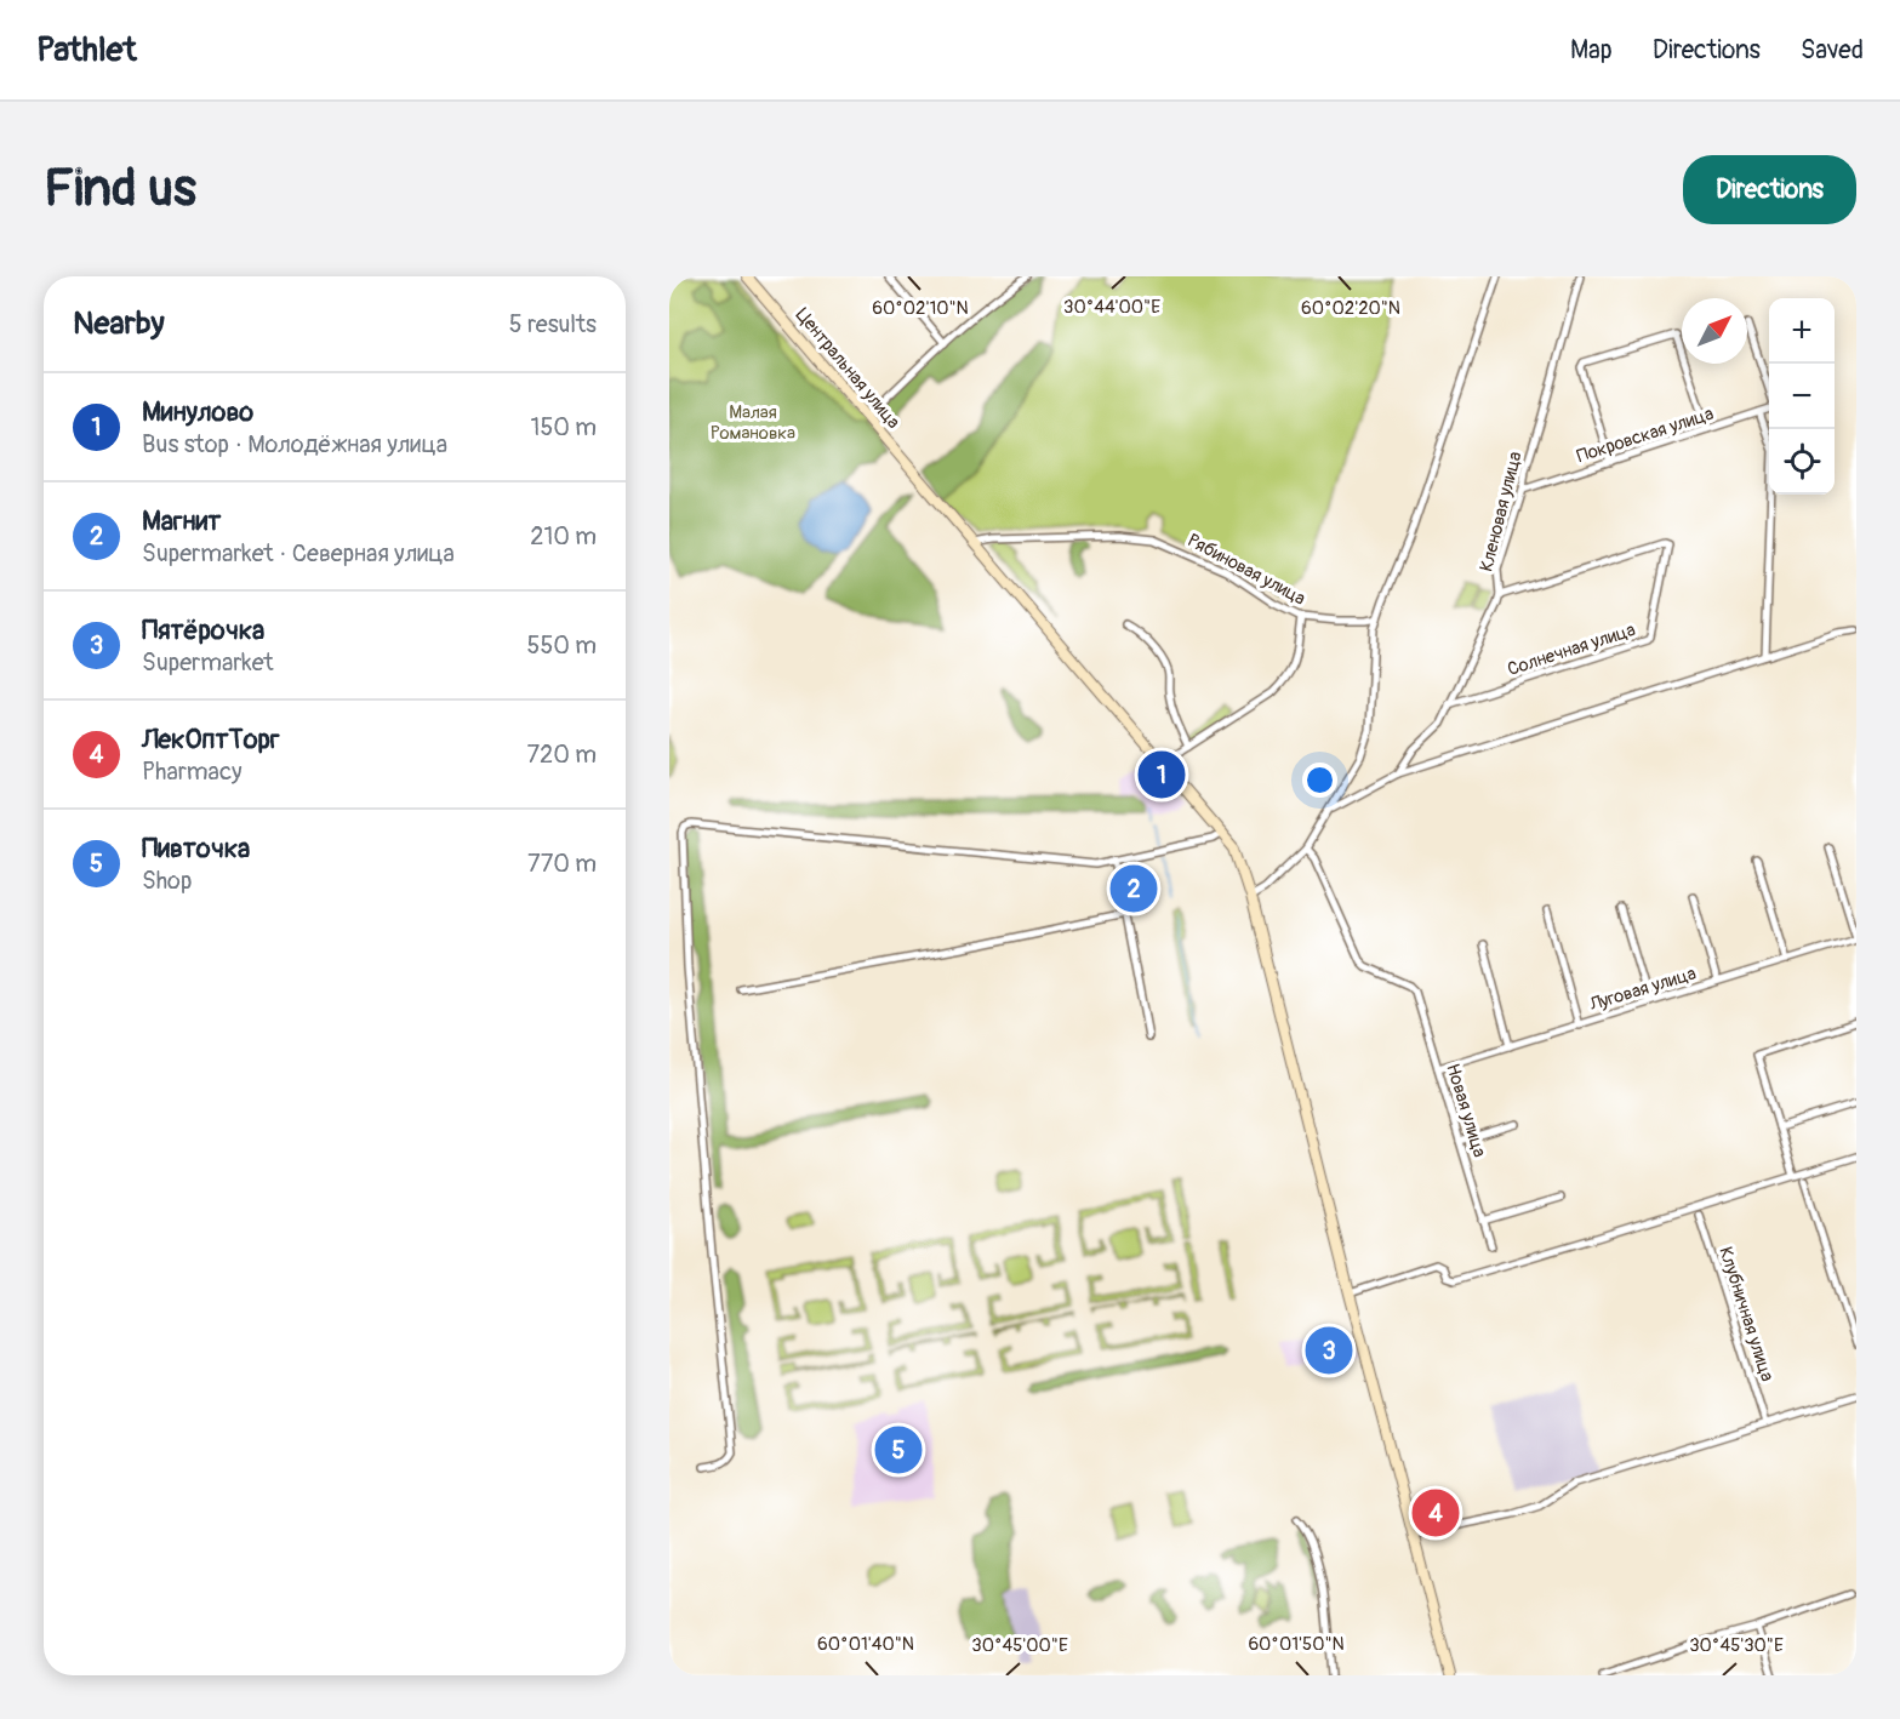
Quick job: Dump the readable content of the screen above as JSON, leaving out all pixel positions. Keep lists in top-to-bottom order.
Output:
{
  "streets": {
    "main road": ["Центральная улица"],
    "street": [
      "Покровская улица",
      "Кленовая улица",
      "Рябиновая улица",
      "Солнечная улица",
      "Луговая улица",
      "Новая улица",
      "Клубничная улица"
    ]
  },
  "crossings": [
    ["Центральная улица", "Рябиновая улица"],
    ["Покровская улица", "Кленовая улица"],
    ["Кленовая улица", "Солнечная улица"],
    ["Луговая улица", "Новая улица"]
  ],
  "parks": ["Малая Романовка"],
  "north": "top right",
  "page": {
    "header": "Pathlet",
    "nav": ["Map", "Directions", "Saved"],
    "buttons": "Directions",
    "title": "Find us",
    "heading": ["Nearby", "5 results"],
    "map_buttons": ["+", "−"],
    "list": [
      {
        "mark": "1",
        "name": "Минулово",
        "note": "Bus stop · Молодёжная улица",
        "value": "150 m"
      },
      {
        "mark": "2",
        "name": "Магнит",
        "note": "Supermarket · Северная улица",
        "value": "210 m"
      },
      {
        "mark": "3",
        "name": "Пятёрочка",
        "note": "Supermarket",
        "value": "550 m"
      },
      {
        "mark": "4",
        "name": "ЛекОптТорг",
        "note": "Pharmacy",
        "value": "720 m"
      },
      {
        "mark": "5",
        "name": "Пивточка",
        "note": "Shop",
        "value": "770 m"
      }
    ],
    "pins": [
      "1",
      "2",
      "3",
      "5",
      "4"
    ]
  },
  "coordinates": [
    "30°44'00\"E",
    "60°02'10\"N",
    "60°02'20\"N",
    "60°01'40\"N",
    "60°01'50\"N",
    "30°45'00\"E",
    "30°45'30\"E"
  ]
}
